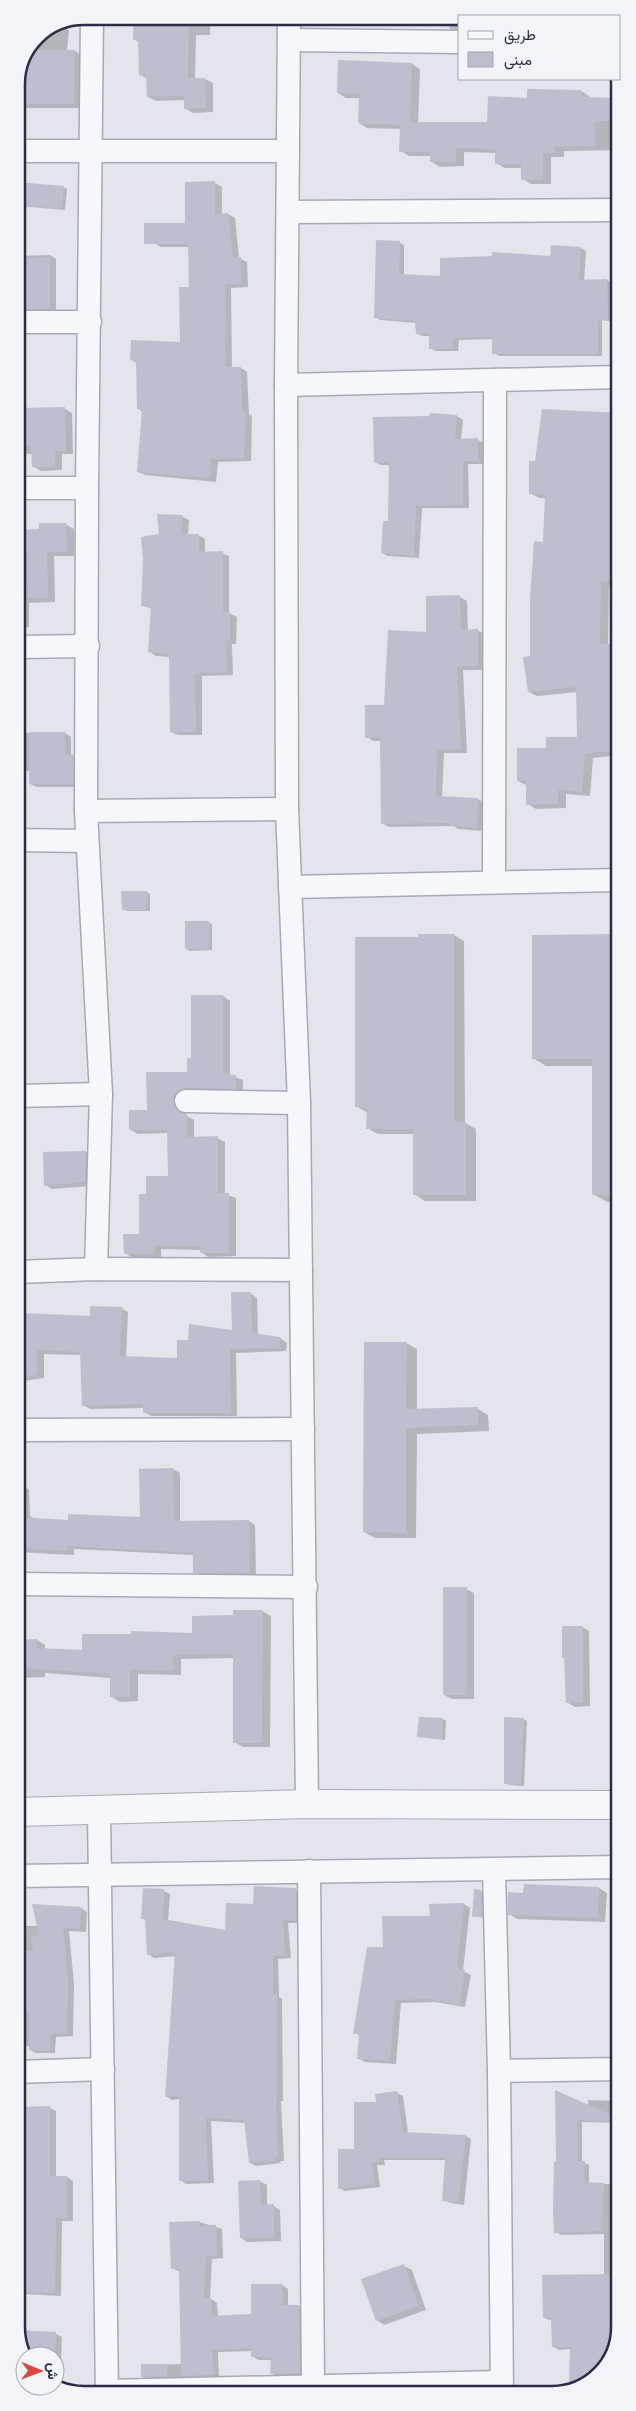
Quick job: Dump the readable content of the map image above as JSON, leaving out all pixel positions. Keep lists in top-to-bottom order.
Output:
{
  "legend": ["طريق", "مبنى"],
  "north": "right"
}
